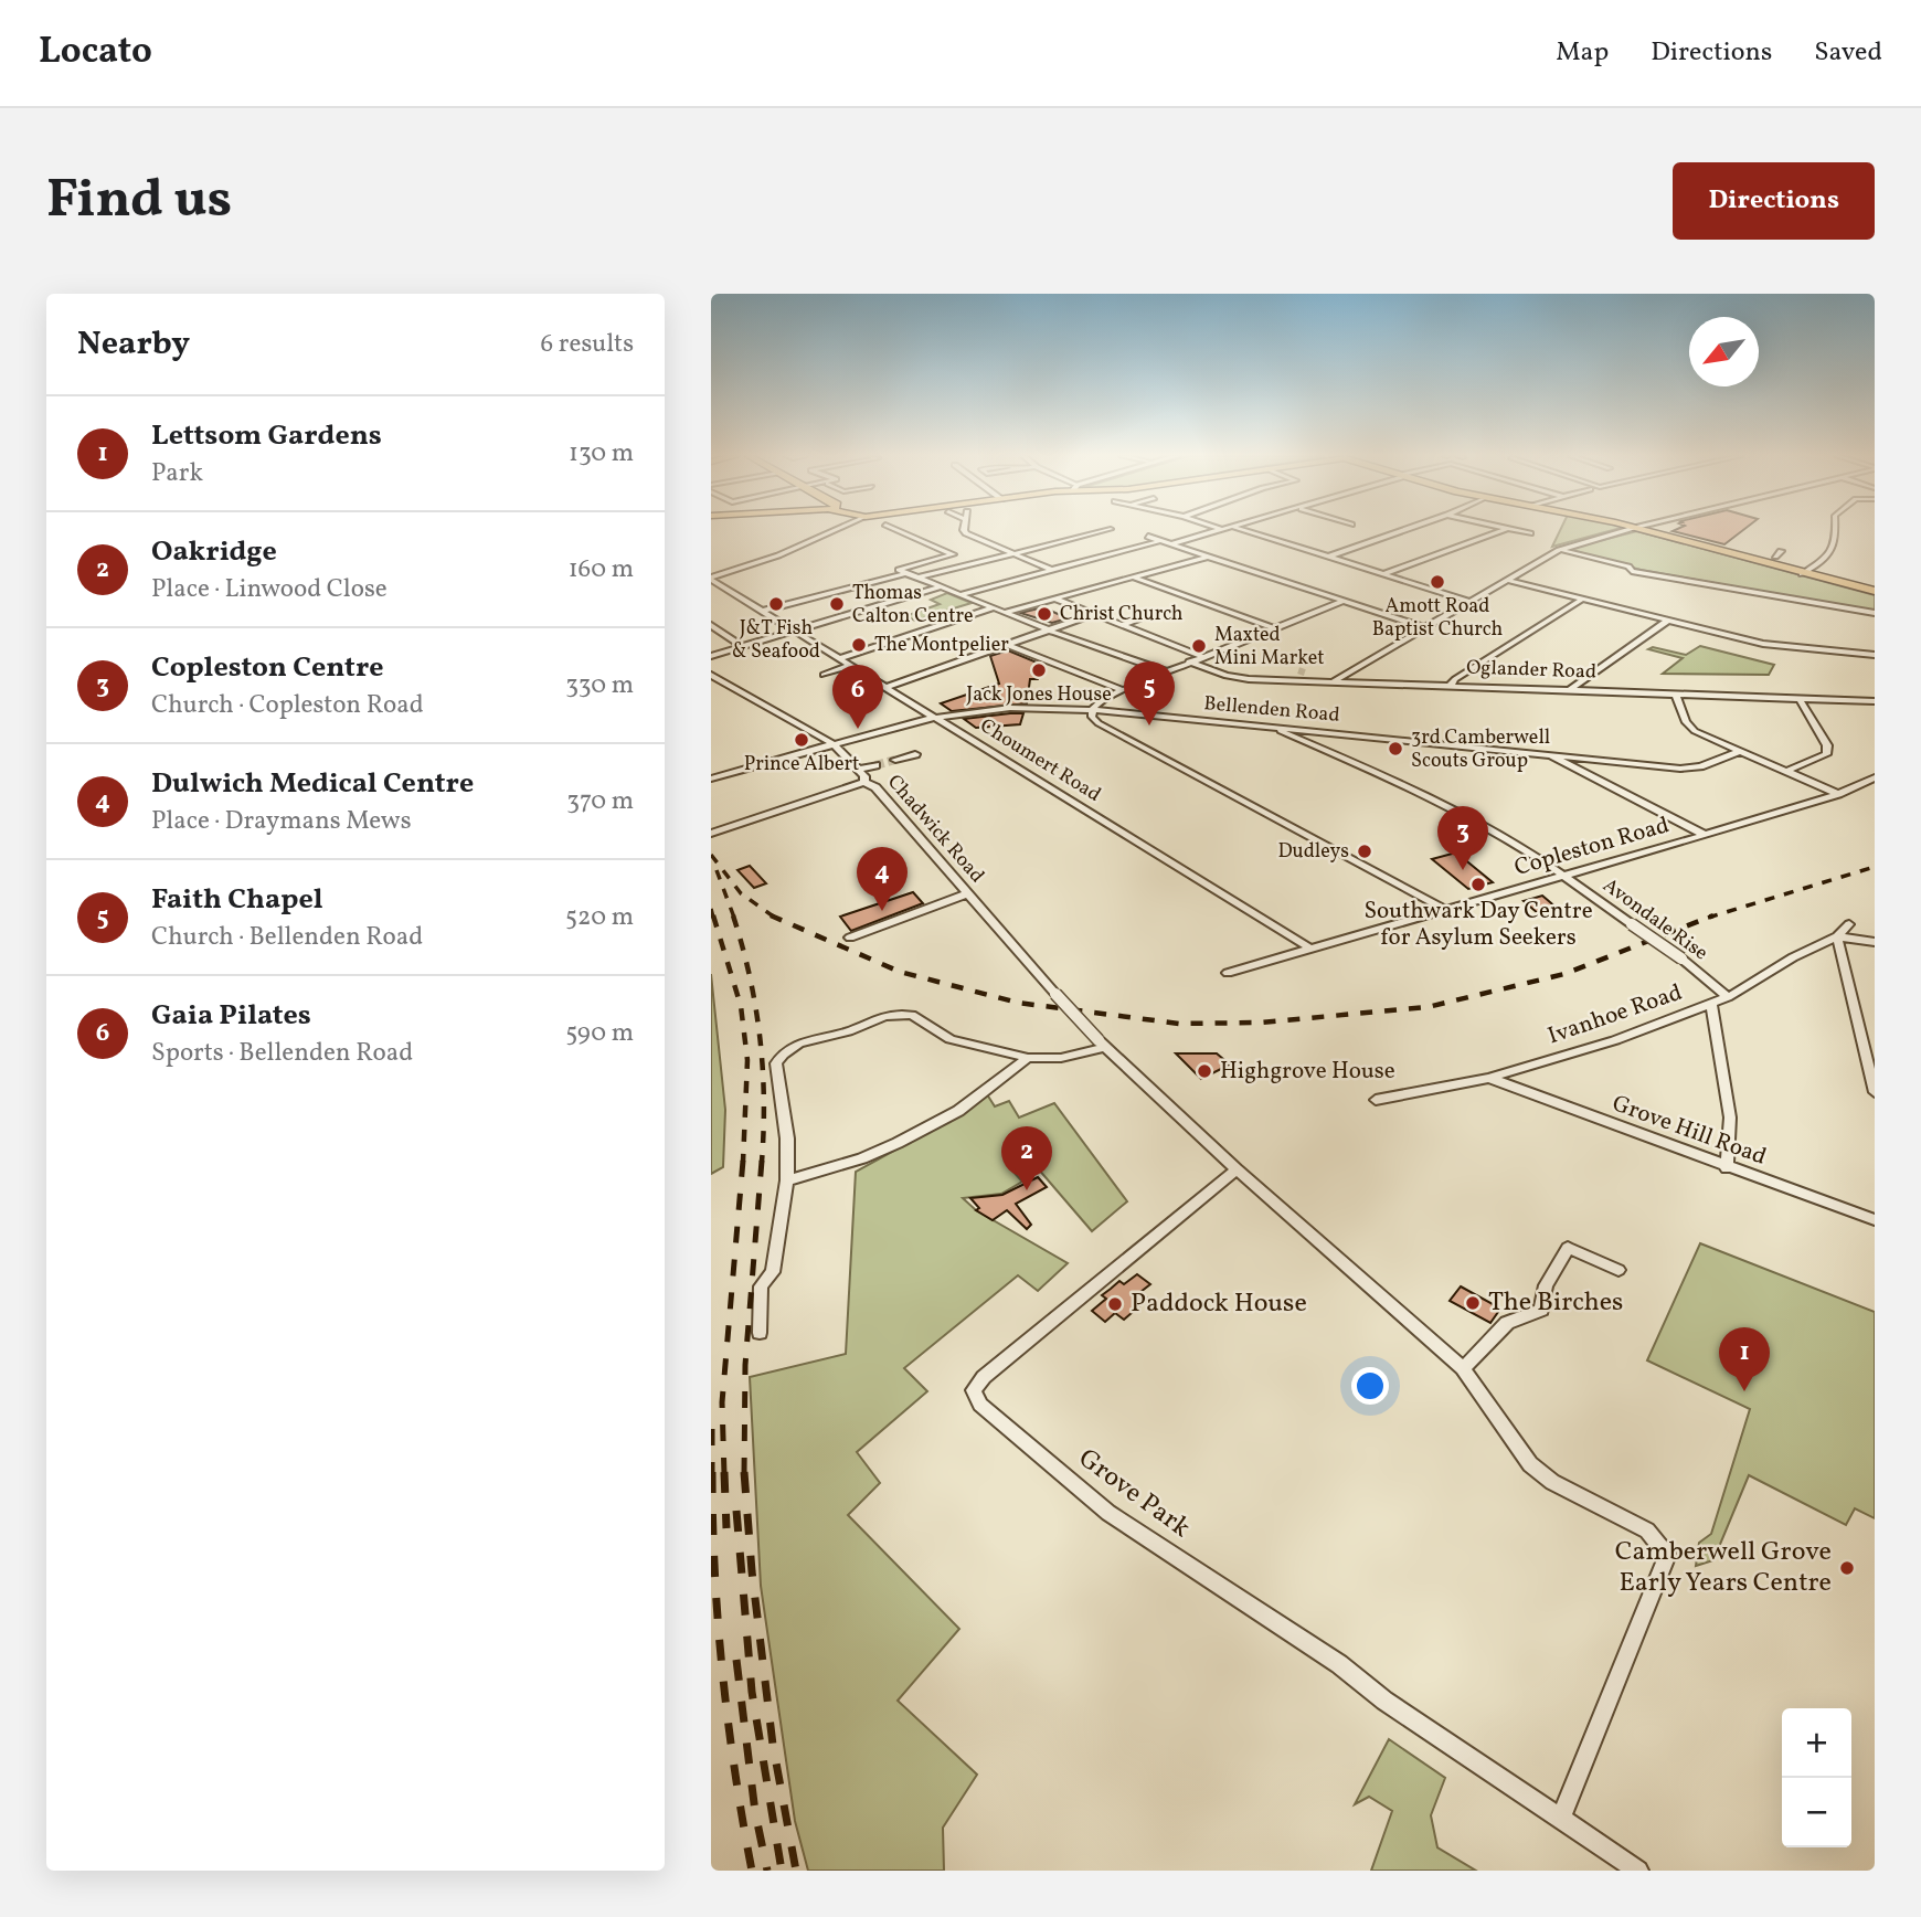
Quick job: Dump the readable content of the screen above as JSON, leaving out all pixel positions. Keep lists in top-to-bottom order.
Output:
{
  "streets": {
    "street": [
      "Oglander Road",
      "Bellenden Road",
      "Choumert Road",
      "Chadwick Road",
      "Copleston Road",
      "Avondale Rise",
      "Ivanhoe Road",
      "Grove Hill Road",
      "Grove Park"
    ]
  },
  "crossings": [
    ["Bellenden Road", "Choumert Road"],
    ["Bellenden Road", "Chadwick Road"],
    ["Bellenden Road", "Avondale Rise"],
    ["Choumert Road", "Copleston Road"],
    ["Copleston Road", "Avondale Rise"],
    ["Avondale Rise", "Ivanhoe Road"],
    ["Ivanhoe Road", "Grove Hill Road"]
  ],
  "places": [
    "Amott Road Baptist Church",
    "J&T Fish & Seafood",
    "Thomas Calton Centre",
    "Christ Church",
    "The Montpelier",
    "Maxted Mini Market",
    "Jack Jones House",
    "Prince Albert",
    "3rd Camberwell Scouts Group",
    "Dudleys",
    "Southwark Day Centre for Asylum Seekers",
    "Highgrove House",
    "The Birches",
    "Paddock House",
    "Camberwell Grove Early Years Centre"
  ],
  "north": "bottom left",
  "page": {
    "header": "Locato",
    "nav": ["Map", "Directions", "Saved"],
    "buttons": "Directions",
    "title": "Find us",
    "heading": ["Nearby", "6 results"],
    "list": [
      {
        "mark": "1",
        "name": "Lettsom Gardens",
        "note": "Park",
        "value": "130 m"
      },
      {
        "mark": "2",
        "name": "Oakridge",
        "note": "Place · Linwood Close",
        "value": "160 m"
      },
      {
        "mark": "3",
        "name": "Copleston Centre",
        "note": "Church · Copleston Road",
        "value": "330 m"
      },
      {
        "mark": "4",
        "name": "Dulwich Medical Centre",
        "note": "Place · Draymans Mews",
        "value": "370 m"
      },
      {
        "mark": "5",
        "name": "Faith Chapel",
        "note": "Church · Bellenden Road",
        "value": "520 m"
      },
      {
        "mark": "6",
        "name": "Gaia Pilates",
        "note": "Sports · Bellenden Road",
        "value": "590 m"
      }
    ],
    "pins": [
      "5",
      "6",
      "3",
      "4",
      "2",
      "1"
    ],
    "map_buttons": ["+", "−"]
  }
}
